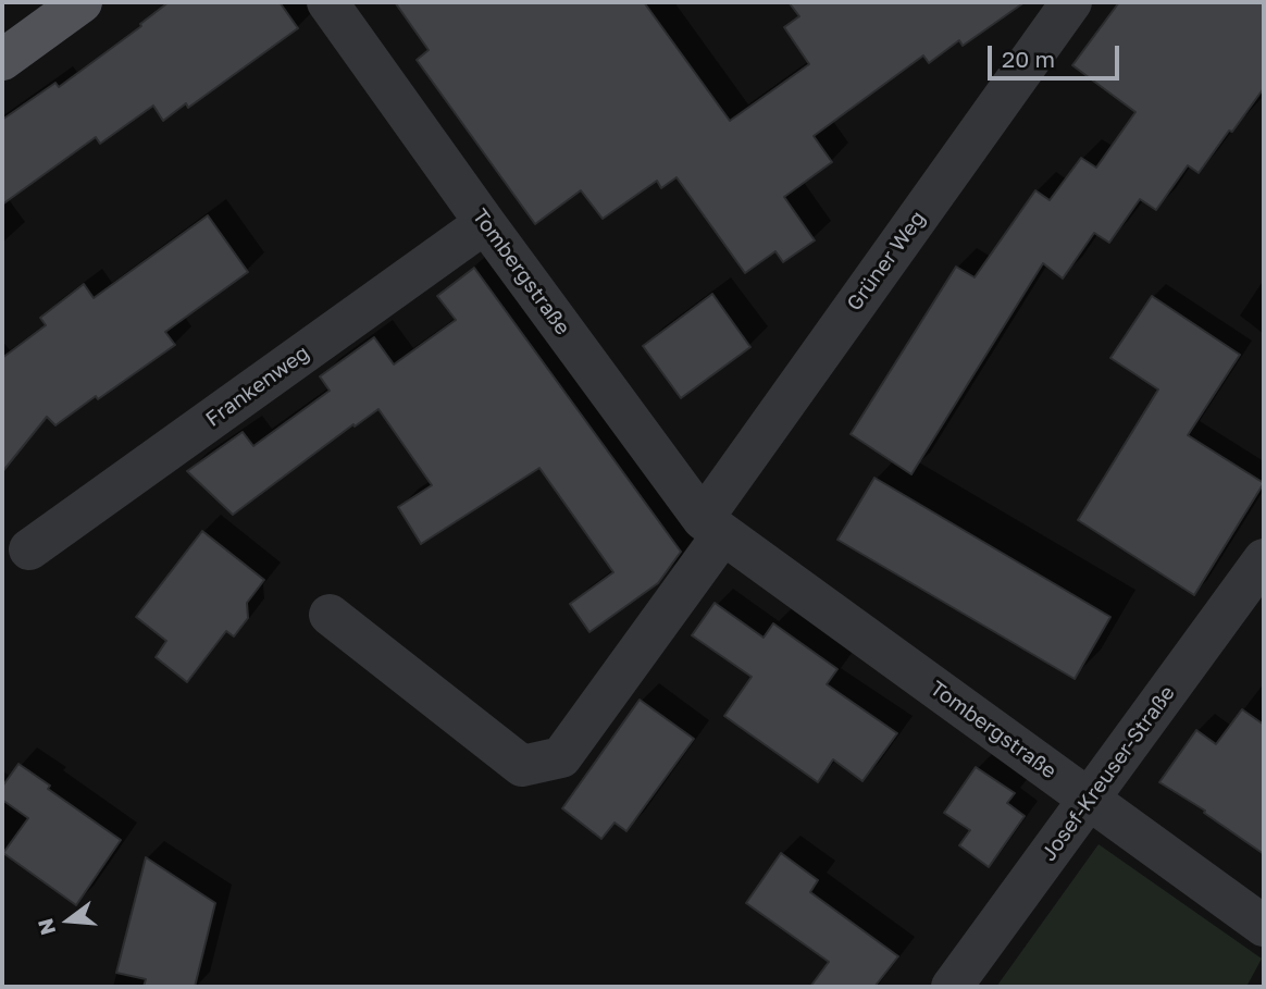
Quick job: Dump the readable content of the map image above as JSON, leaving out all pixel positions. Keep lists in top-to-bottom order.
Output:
{
  "streets": {
    "street": [
      "Grüner Weg",
      "Tombergstraße",
      "Frankenweg",
      "Josef-Kreuser-Straße"
    ]
  },
  "crossings": [
    ["Grüner Weg", "Tombergstraße"],
    ["Tombergstraße", "Frankenweg"],
    ["Tombergstraße", "Josef-Kreuser-Straße"]
  ],
  "scale_bar": "20 m",
  "north": "left"
}
